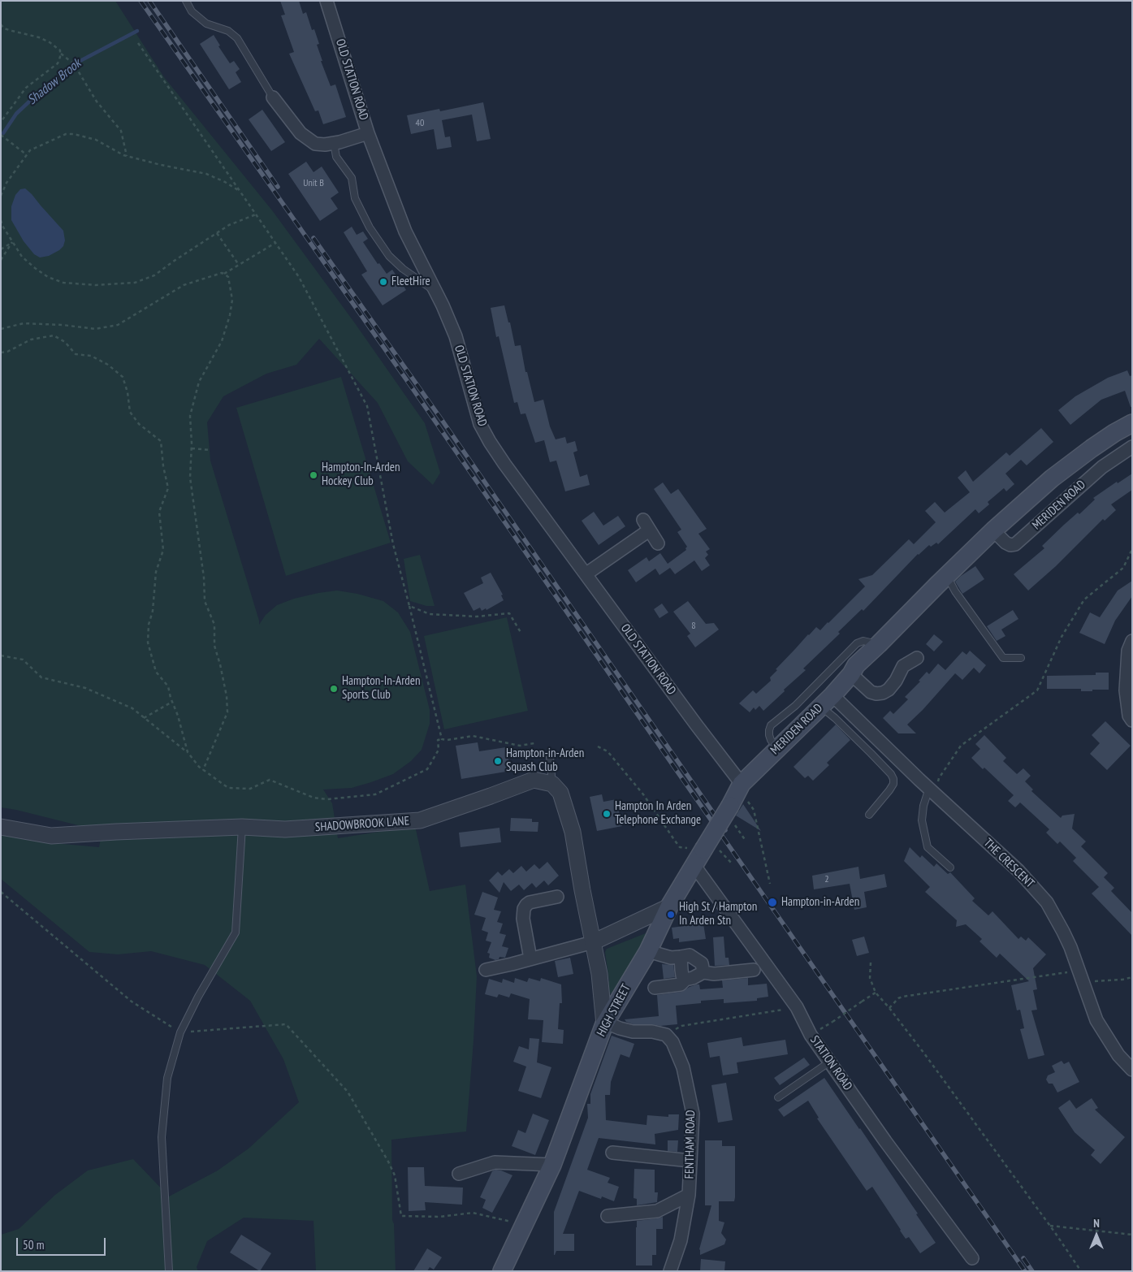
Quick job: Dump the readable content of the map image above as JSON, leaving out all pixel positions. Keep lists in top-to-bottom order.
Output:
{
  "streets": {
    "main road": ["MERIDEN ROAD", "HIGH STREET"],
    "street": [
      "OLD STATION ROAD",
      "SHADOWBROOK LANE",
      "THE CRESCENT",
      "STATION ROAD",
      "FENTHAM ROAD"
    ]
  },
  "crossings": [
    ["OLD STATION ROAD", "MERIDEN ROAD"],
    ["OLD STATION ROAD", "HIGH STREET"],
    ["MERIDEN ROAD", "THE CRESCENT"],
    ["MERIDEN ROAD", "HIGH STREET"],
    ["HIGH STREET", "STATION ROAD"]
  ],
  "water": ["Shadow Brook"],
  "places": [
    "FleetHire",
    "Hampton-In-Arden Hockey Club",
    "Hampton-In-Arden Sports Club",
    "Hampton-in-Arden Squash Club",
    "Hampton In Arden Telephone Exchange",
    "Hampton-in-Arden",
    "High St / Hampton In Arden Stn"
  ],
  "house_numbers": [
    "40",
    "Unit B",
    "8",
    "2"
  ],
  "scale_bar": "50 m",
  "north": "top"
}
